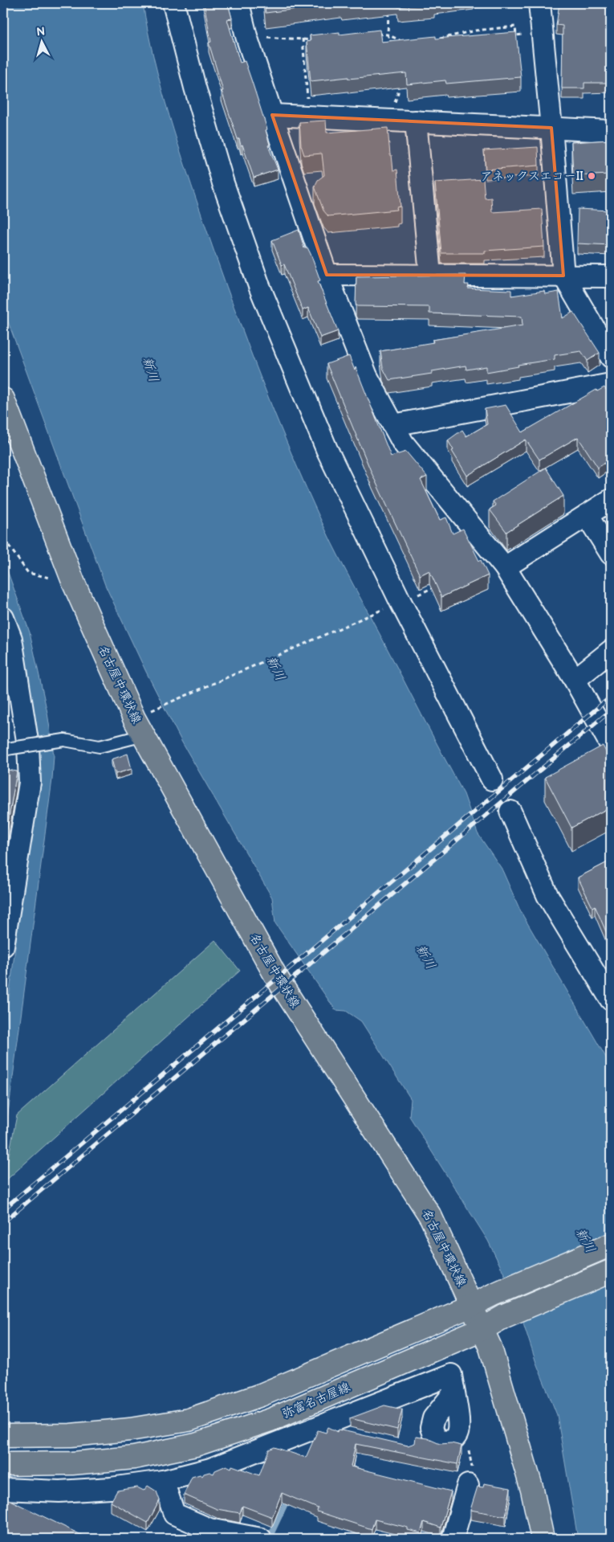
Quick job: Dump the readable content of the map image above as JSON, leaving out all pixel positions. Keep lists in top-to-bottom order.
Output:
{
  "streets": {
    "main road": ["名古屋中環状線", "弥富名古屋線"]
  },
  "crossings": [
    ["名古屋中環状線", "弥富名古屋線"]
  ],
  "water": ["新川"],
  "places": ["アネックスエコーII"],
  "north": "top"
}
